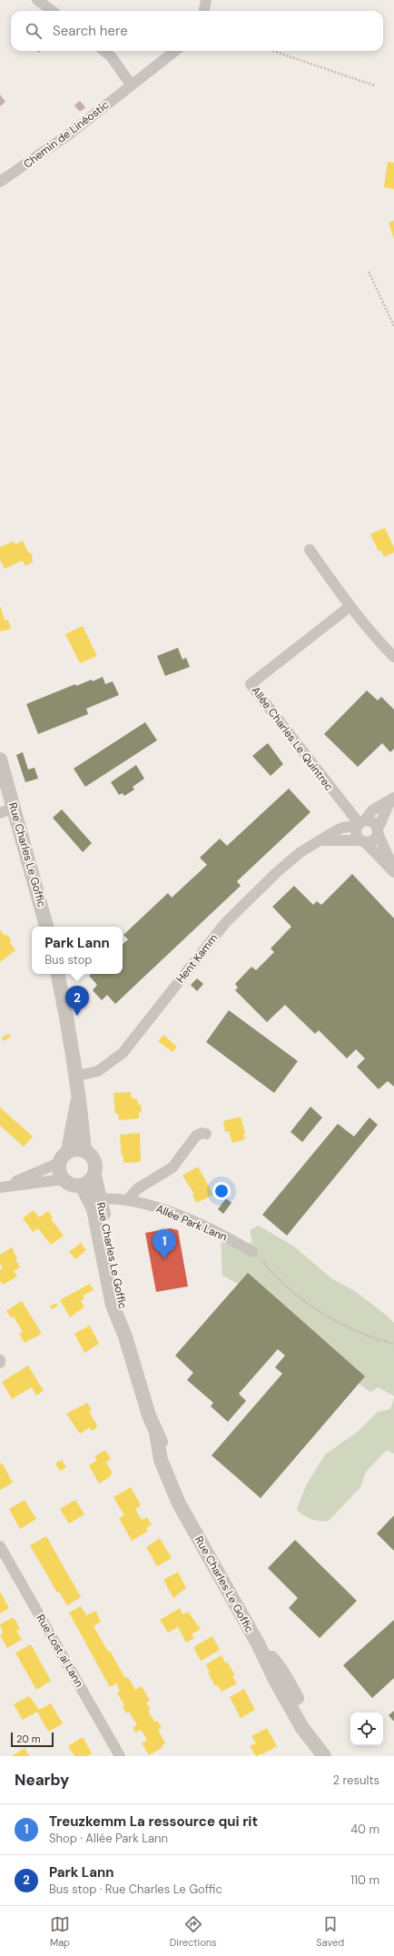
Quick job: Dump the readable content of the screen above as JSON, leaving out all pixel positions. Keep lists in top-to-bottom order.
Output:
{
  "streets": {
    "street": [
      "Chemin de Linéostic",
      "Allée Charles Le Quintrec",
      "Rue Charles Le Goffic",
      "Hent Kamm",
      "Allée Park Lann",
      "Rue Lost al Lann"
    ]
  },
  "crossings": [
    ["Allée Charles Le Quintrec", "Hent Kamm"],
    ["Rue Charles Le Goffic", "Allée Park Lann"]
  ],
  "scale_bar": "20 m",
  "page": {
    "search": "Search here",
    "popup": ["Park Lann", "Bus stop"],
    "pins": ["2", "1"],
    "scale": "20 m",
    "heading": ["Nearby", "2 results"],
    "list": [
      {
        "mark": "1",
        "name": "Treuzkemm La ressource qui rit",
        "note": "Shop · Allée Park Lann",
        "value": "40 m"
      },
      {
        "mark": "2",
        "name": "Park Lann",
        "note": "Bus stop · Rue Charles Le Goffic",
        "value": "110 m"
      }
    ],
    "nav": ["Map", "Directions", "Saved"]
  }
}
